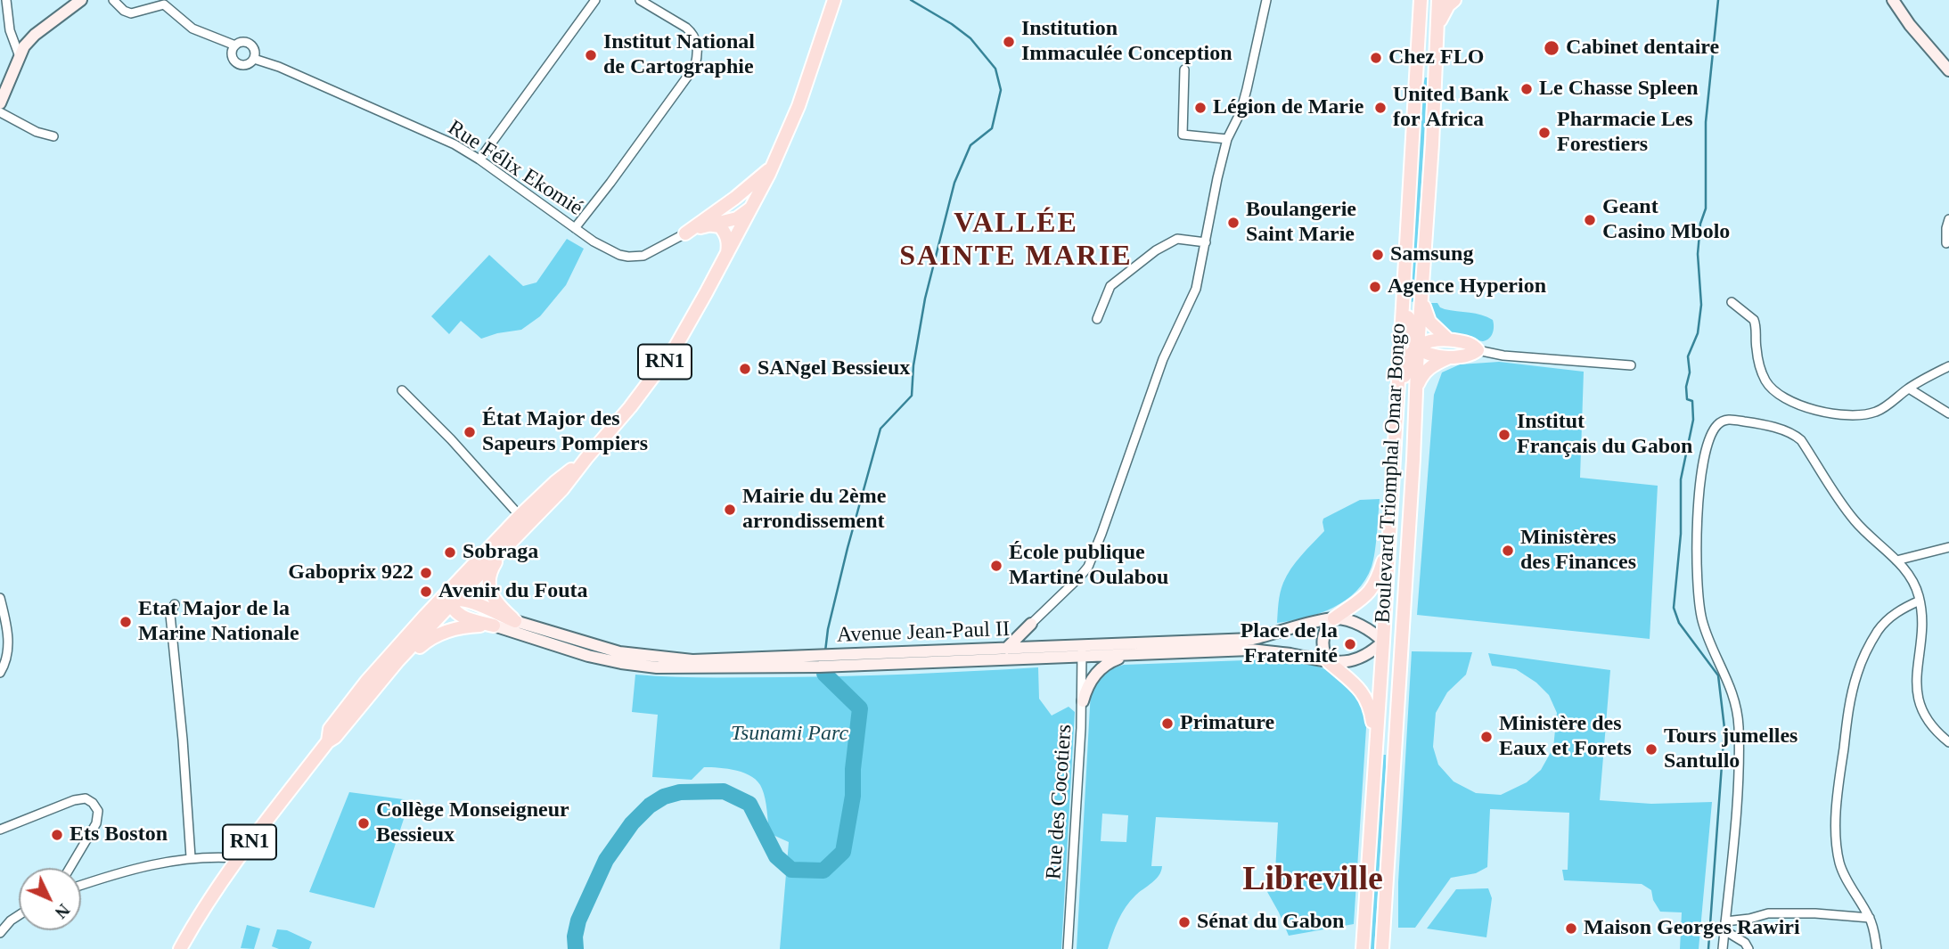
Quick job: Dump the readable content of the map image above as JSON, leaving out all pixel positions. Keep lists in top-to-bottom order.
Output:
{
  "streets": {
    "main road": ["RN1", "Boulevard Triomphal Omar Bongo", "Avenue Jean-Paul II"],
    "street": ["Rue Félix Ekomié", "Rue des Cocotiers"]
  },
  "crossings": [
    ["Boulevard Triomphal Omar Bongo", "Avenue Jean-Paul II"],
    ["Avenue Jean-Paul II", "Rue des Cocotiers"]
  ],
  "districts": ["VALLÉE SAINTE MARIE", "Libreville"],
  "parks": ["Tsunami Parc"],
  "places": [
    "Institution Immaculée Conception",
    "Cabinet dentaire",
    "Institut National de Cartographie",
    "Chez FLO",
    "Le Chasse Spleen",
    "Légion de Marie",
    "United Bank for Africa",
    "Pharmacie Les Forestiers",
    "Geant Casino Mbolo",
    "Boulangerie Saint Marie",
    "Samsung",
    "Agence Hyperion",
    "SANgel Bessieux",
    "État Major des Sapeurs Pompiers",
    "Institut Français du Gabon",
    "Mairie du 2ème arrondissement",
    "Ministères des Finances",
    "Sobraga",
    "École publique Martine Oulabou",
    "Gaboprix 922",
    "Avenir du Fouta",
    "Etat Major de la Marine Nationale",
    "Place de la Fraternité",
    "Primature",
    "Ministère des Eaux et Forets",
    "Tours jumelles Santullo",
    "Collège Monseigneur Bessieux",
    "Ets Boston",
    "Sénat du Gabon",
    "Maison Georges Rawiri"
  ],
  "north": "bottom right"
}
